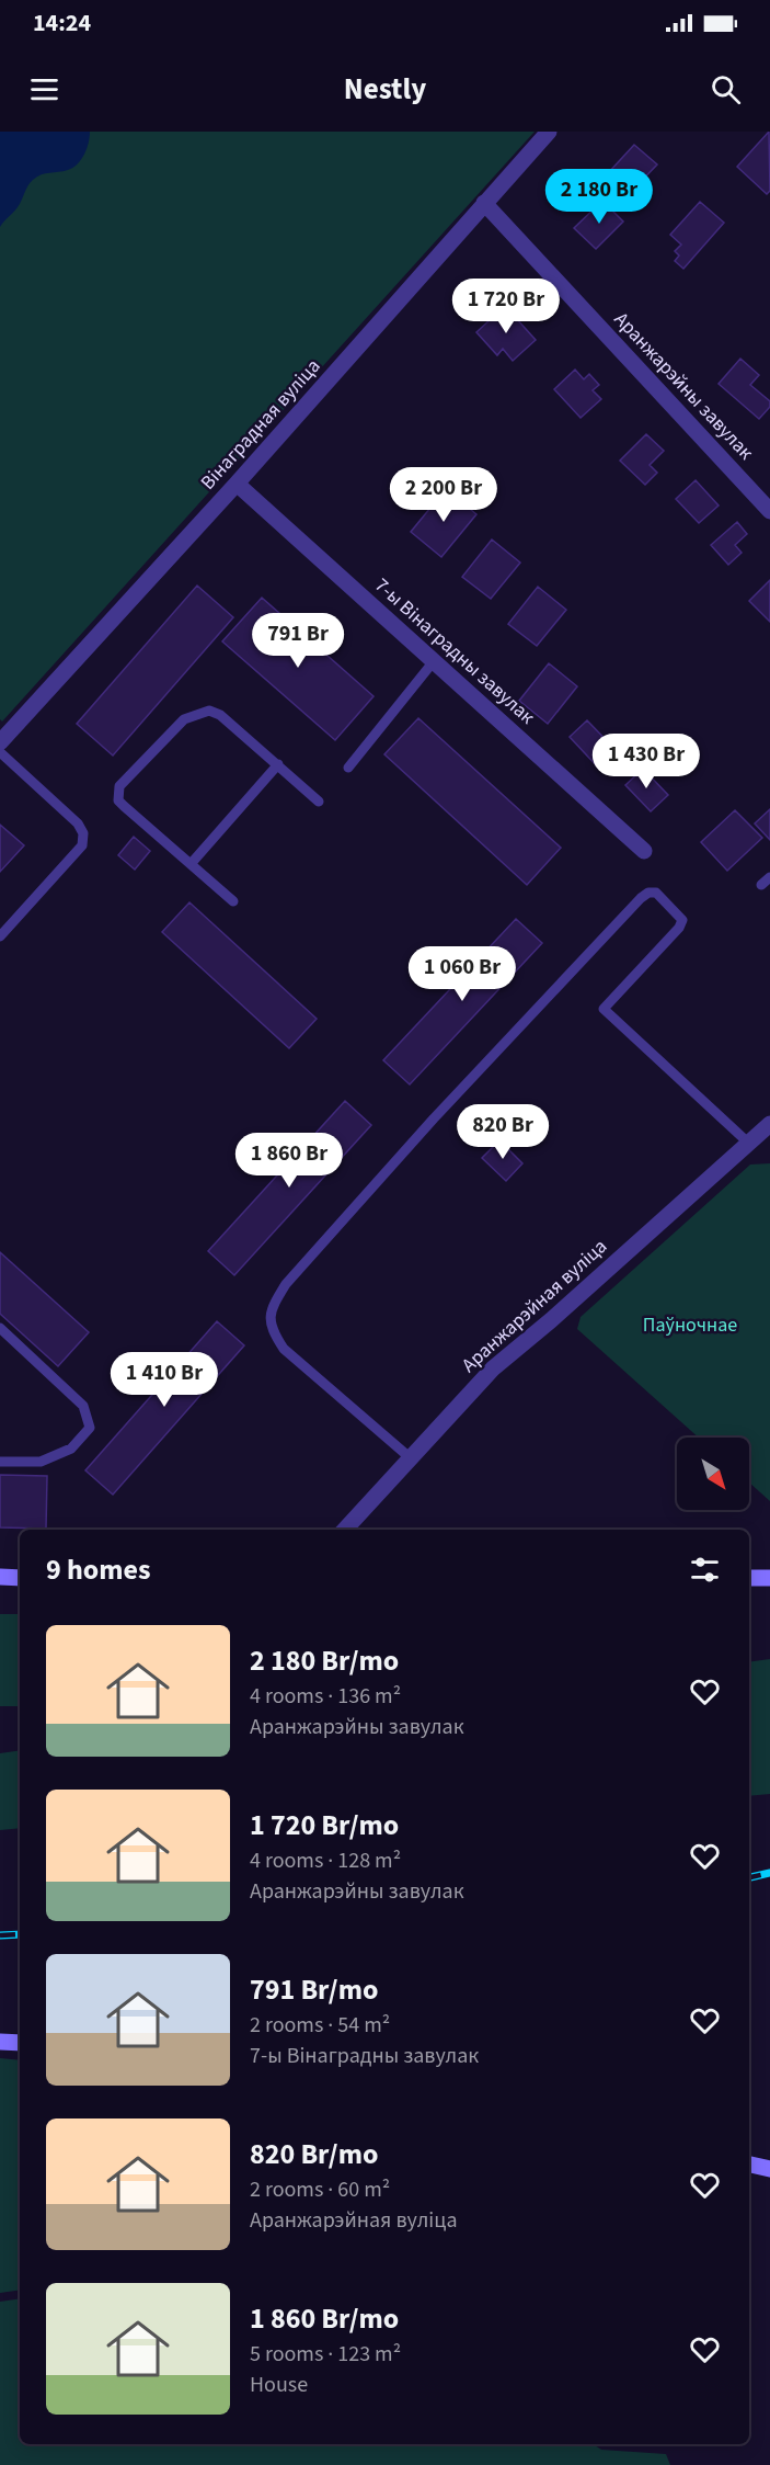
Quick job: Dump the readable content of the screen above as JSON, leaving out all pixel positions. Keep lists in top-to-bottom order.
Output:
{
  "streets": {
    "street": [
      "Аранжарэйны завулак",
      "Вінаградная вуліца",
      "7-ы Вінаградны завулак",
      "Аранжарэйная вуліца"
    ]
  },
  "crossings": [
    ["Аранжарэйны завулак", "Вінаградная вуліца"],
    ["Вінаградная вуліца", "7-ы Вінаградны завулак"]
  ],
  "parks": ["Паўночнае"],
  "north": "bottom right",
  "page": {
    "status": "14:24",
    "header": "Nestly",
    "price": [
      "2 180 Br",
      "1 720 Br",
      "2 200 Br",
      "791 Br",
      "1 430 Br",
      "1 060 Br",
      "820 Br",
      "1 860 Br",
      "1 410 Br"
    ],
    "heading": "9 homes",
    "list": [
      {
        "name": "2 180 Br/mo",
        "note": "4 rooms · 136 m² · Аранжарэйны завулак"
      },
      {
        "name": "1 720 Br/mo",
        "note": "4 rooms · 128 m² · Аранжарэйны завулак"
      },
      {
        "name": "791 Br/mo",
        "note": "2 rooms · 54 m² · 7-ы Вінаградны завулак"
      },
      {
        "name": "820 Br/mo",
        "note": "2 rooms · 60 m² · Аранжарэйная вуліца"
      },
      {
        "name": "1 860 Br/mo",
        "note": "5 rooms · 123 m² · House"
      }
    ]
  }
}
